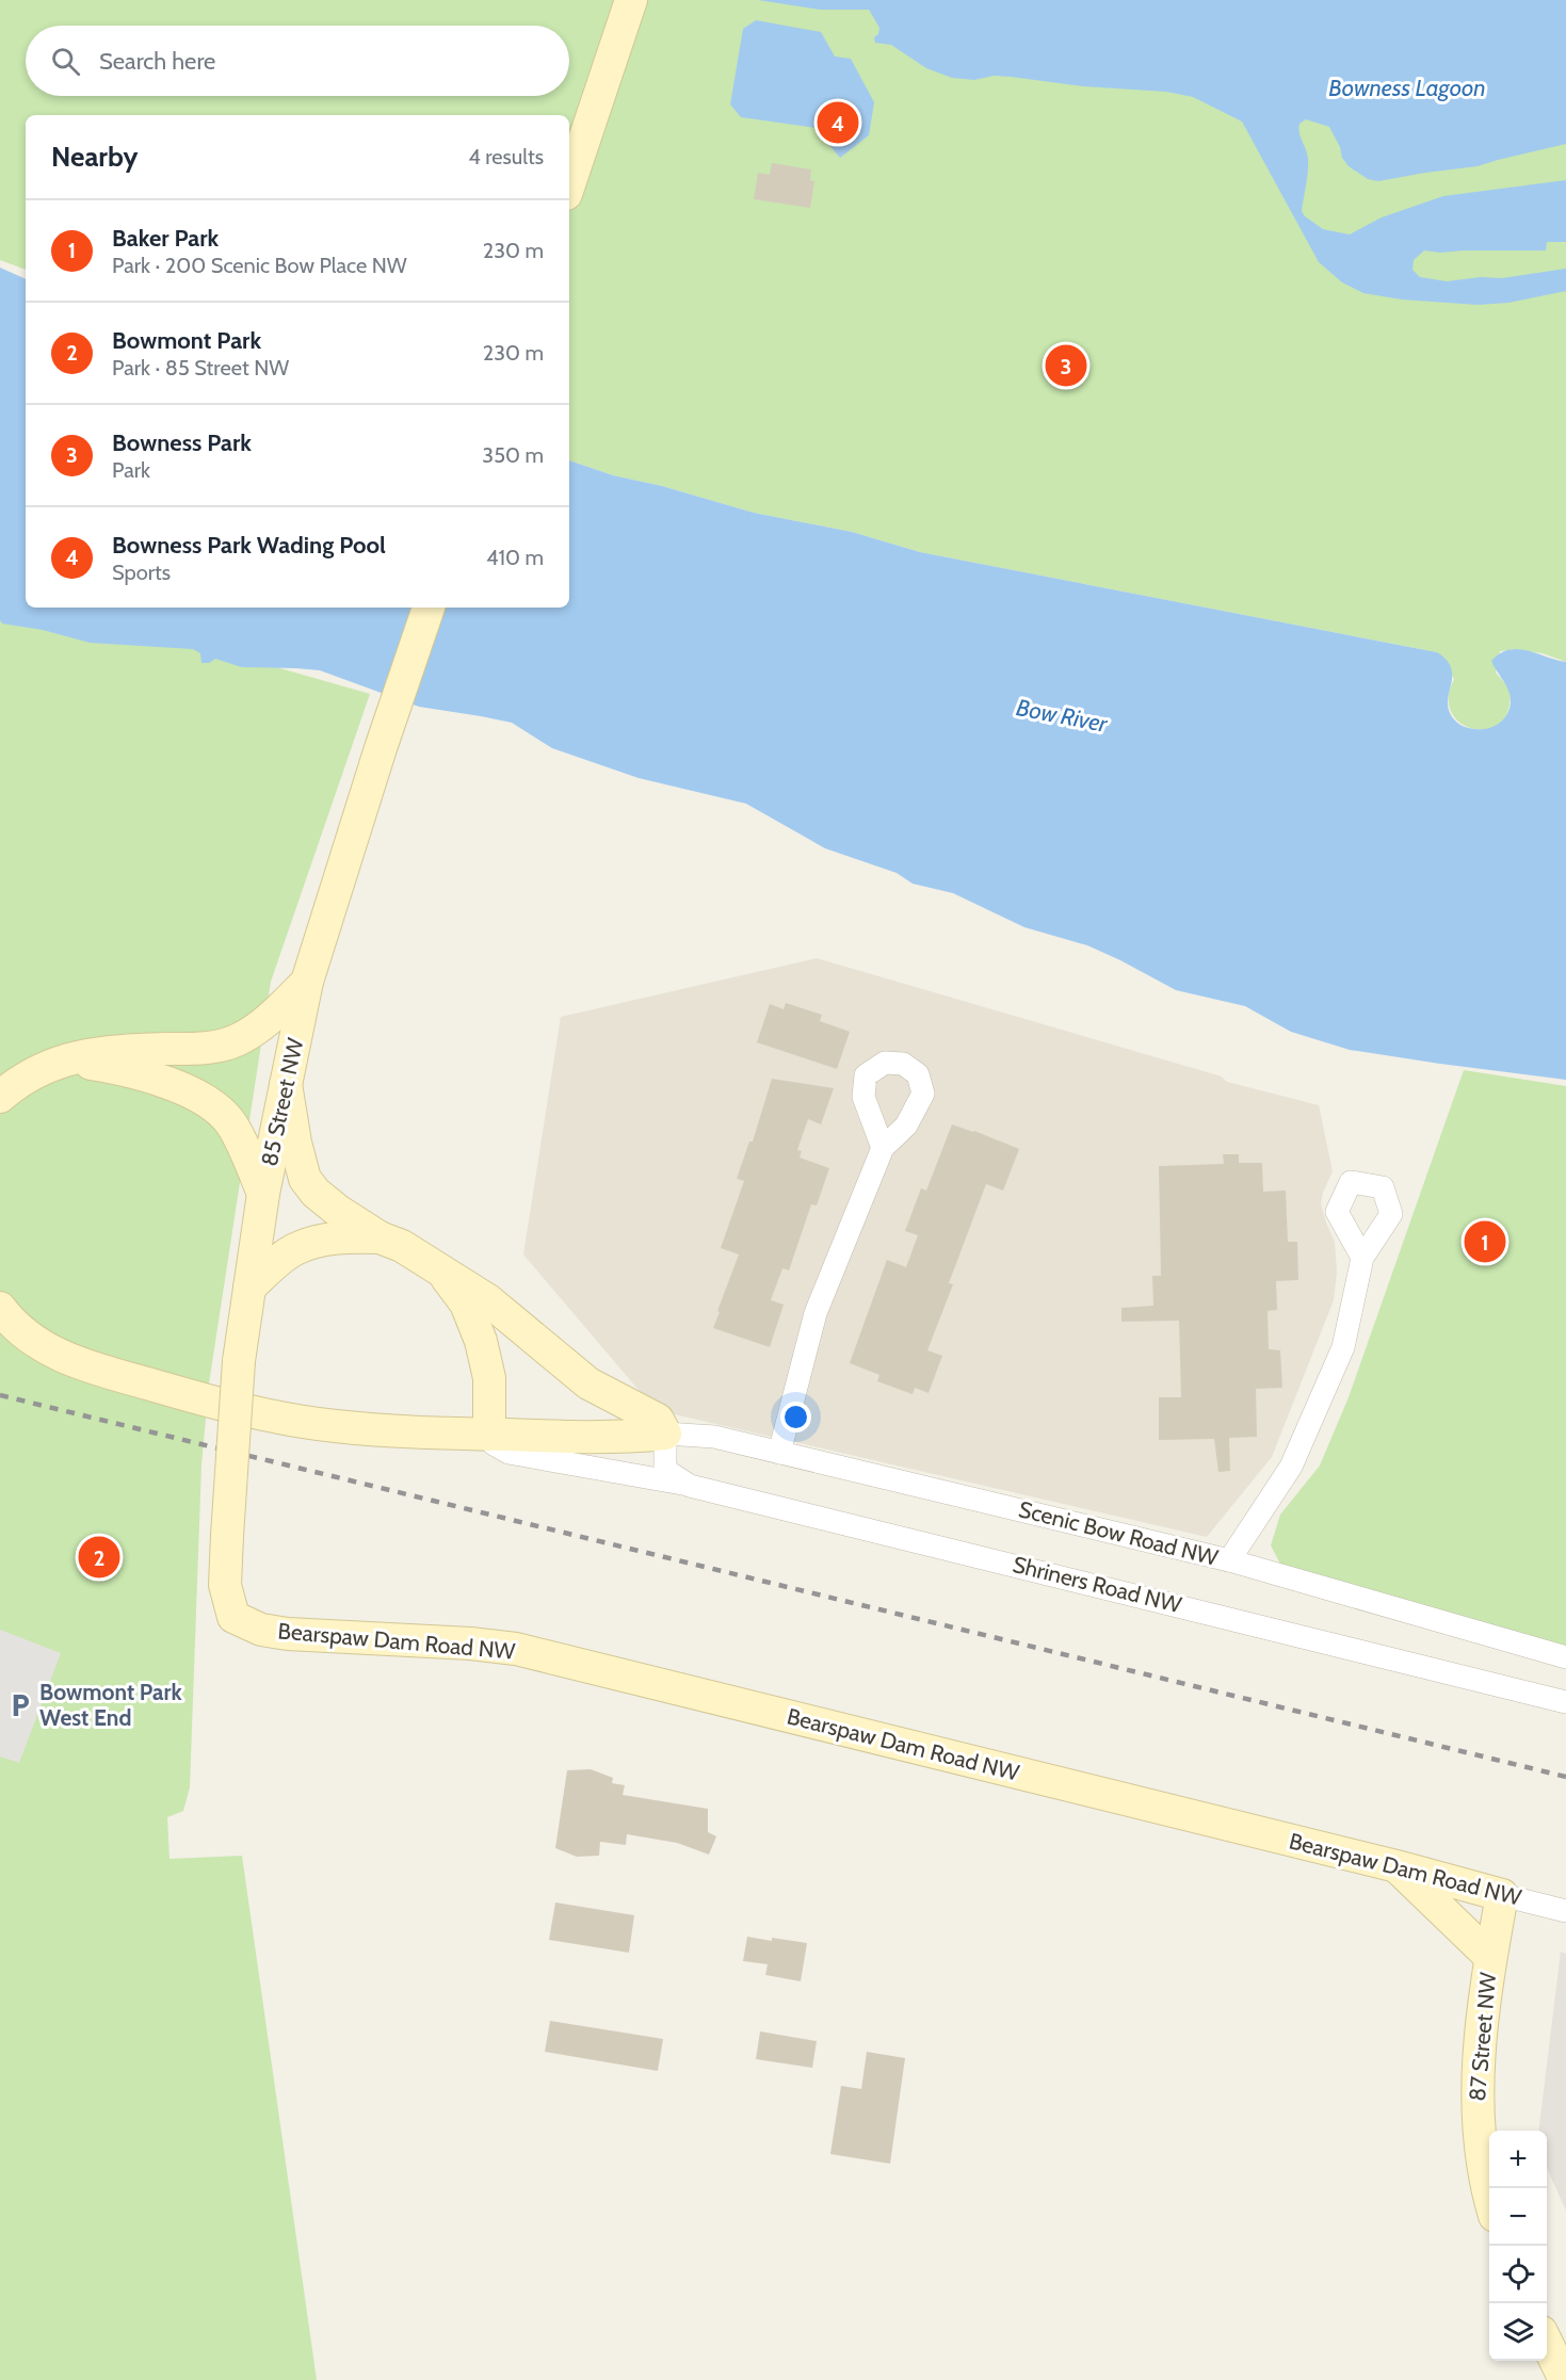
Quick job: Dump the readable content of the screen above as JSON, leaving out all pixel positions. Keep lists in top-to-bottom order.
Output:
{
  "streets": {
    "street": [
      "85 Street NW",
      "Scenic Bow Road NW",
      "Shriners Road NW",
      "Bearspaw Dam Road NW",
      "87 Street NW"
    ]
  },
  "crossings": [
    ["85 Street NW", "Bearspaw Dam Road NW"],
    ["Scenic Bow Road NW", "Shriners Road NW"],
    ["Bearspaw Dam Road NW", "87 Street NW"]
  ],
  "water": ["Bowness Lagoon", "Bow River"],
  "places": {
    "parking": ["Bowmont Park West End"]
  },
  "page": {
    "search": "Search here",
    "pins": [
      "4",
      "3",
      "1",
      "2"
    ],
    "heading": ["Nearby", "4 results"],
    "list": [
      {
        "mark": "1",
        "name": "Baker Park",
        "note": "Park · 200 Scenic Bow Place NW",
        "value": "230 m"
      },
      {
        "mark": "2",
        "name": "Bowmont Park",
        "note": "Park · 85 Street NW",
        "value": "230 m"
      },
      {
        "mark": "3",
        "name": "Bowness Park",
        "note": "Park",
        "value": "350 m"
      },
      {
        "mark": "4",
        "name": "Bowness Park Wading Pool",
        "note": "Sports",
        "value": "410 m"
      }
    ],
    "map_buttons": ["+", "−"]
  }
}
